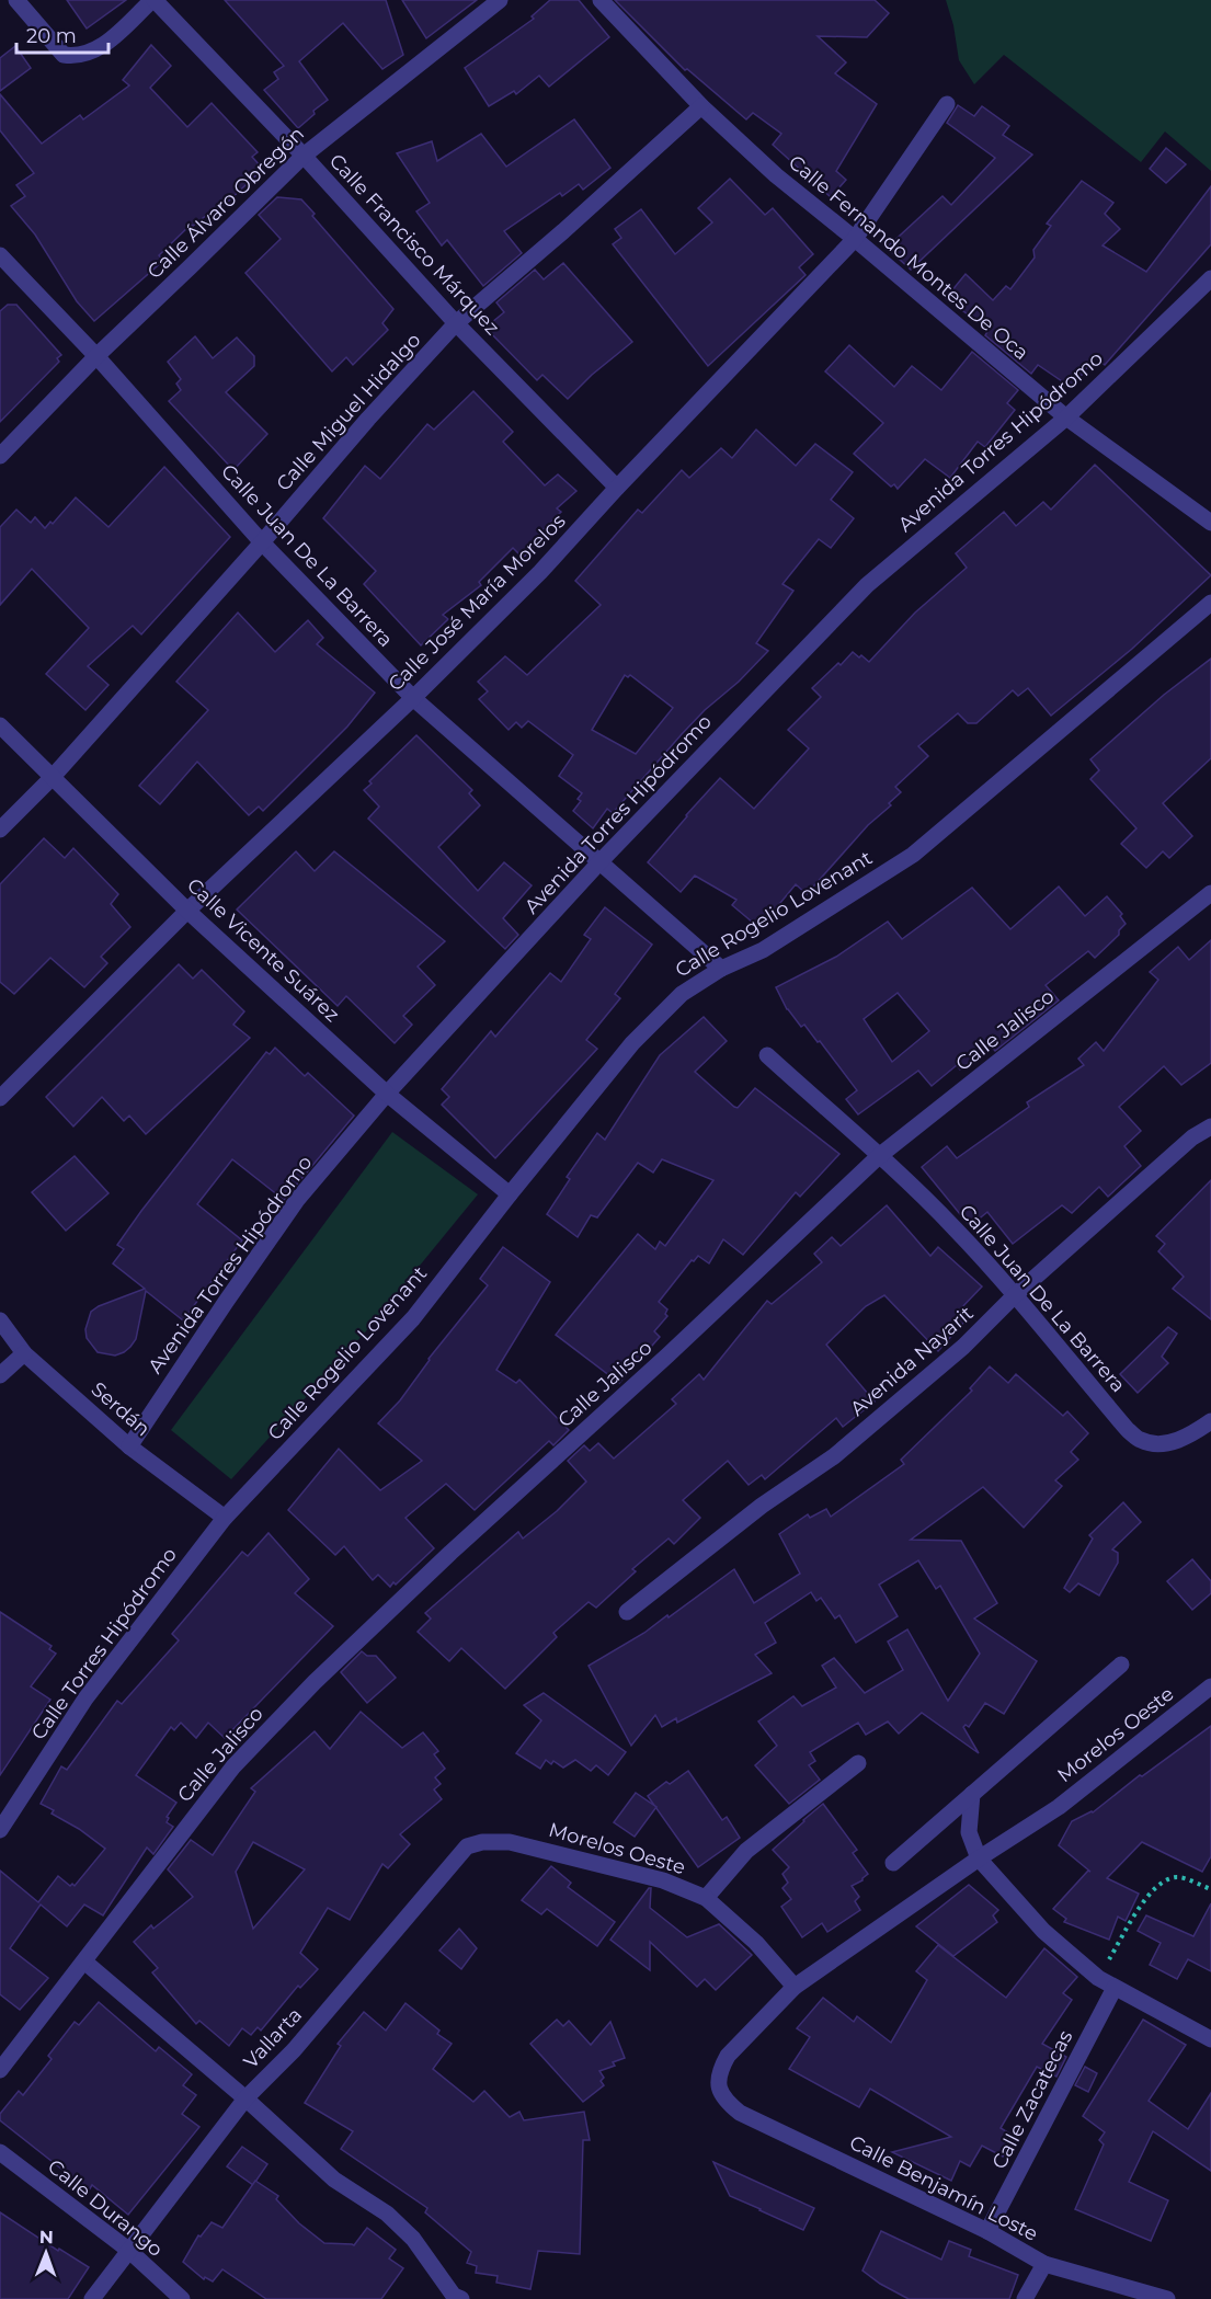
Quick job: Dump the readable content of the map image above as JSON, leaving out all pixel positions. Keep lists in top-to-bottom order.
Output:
{
  "streets": {
    "street": [
      "Calle Álvaro Obregón",
      "Calle Francisco Márquez",
      "Calle Fernando Montes De Oca",
      "Calle Miguel Hidalgo",
      "Avenida Torres Hipódromo",
      "Calle Juan De La Barrera",
      "Calle José María Morelos",
      "Calle Rogelio Lovenant",
      "Calle Vicente Suárez",
      "Calle Jalisco",
      "Avenida Nayarit",
      "Serdán",
      "Calle Torres Hipódromo",
      "Morelos Oeste",
      "Vallarta",
      "Calle Zacatecas",
      "Calle Benjamín Loste",
      "Calle Durango"
    ]
  },
  "crossings": [
    ["Calle Álvaro Obregón", "Calle Francisco Márquez"],
    ["Calle Álvaro Obregón", "Calle Juan De La Barrera"],
    ["Calle Francisco Márquez", "Calle Miguel Hidalgo"],
    ["Calle Francisco Márquez", "Calle José María Morelos"],
    ["Calle Fernando Montes De Oca", "Calle Miguel Hidalgo"],
    ["Calle Fernando Montes De Oca", "Avenida Torres Hipódromo"],
    ["Calle Fernando Montes De Oca", "Calle José María Morelos"],
    ["Calle Miguel Hidalgo", "Calle Juan De La Barrera"],
    ["Calle Miguel Hidalgo", "Calle Vicente Suárez"],
    ["Avenida Torres Hipódromo", "Calle Juan De La Barrera"],
    ["Avenida Torres Hipódromo", "Calle Vicente Suárez"],
    ["Avenida Torres Hipódromo", "Serdán"],
    ["Calle Juan De La Barrera", "Calle José María Morelos"],
    ["Calle Juan De La Barrera", "Calle Rogelio Lovenant"],
    ["Calle Juan De La Barrera", "Calle Jalisco"],
    ["Calle Juan De La Barrera", "Avenida Nayarit"],
    ["Calle José María Morelos", "Calle Vicente Suárez"],
    ["Calle Rogelio Lovenant", "Calle Vicente Suárez"],
    ["Calle Rogelio Lovenant", "Serdán"],
    ["Calle Rogelio Lovenant", "Calle Torres Hipódromo"],
    ["Serdán", "Calle Torres Hipódromo"],
    ["Morelos Oeste", "Vallarta"],
    ["Morelos Oeste", "Calle Benjamín Loste"],
    ["Vallarta", "Calle Durango"],
    ["Calle Zacatecas", "Calle Benjamín Loste"]
  ],
  "scale_bar": "20 m",
  "north": "top"
}
